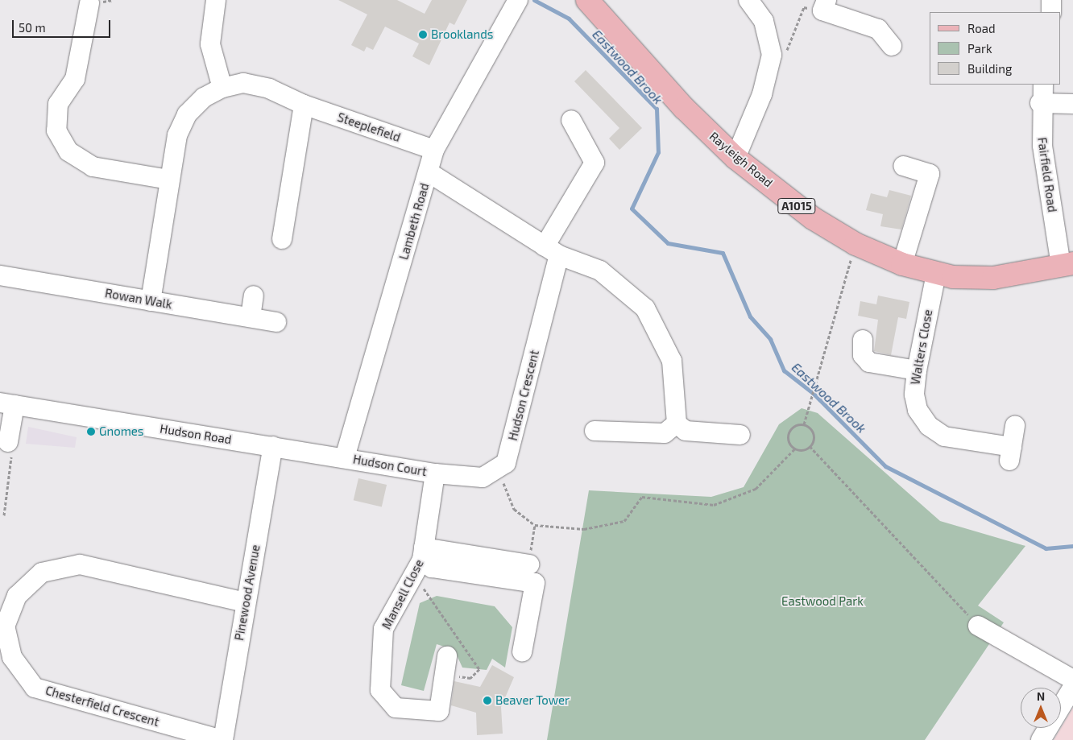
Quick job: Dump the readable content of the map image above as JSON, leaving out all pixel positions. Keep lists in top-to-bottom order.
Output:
{
  "streets": {
    "main road": ["Rayleigh Road", "A1015"],
    "street": [
      "Steeplefield",
      "Fairfield Road",
      "Lambeth Road",
      "Rowan Walk",
      "Walters Close",
      "Hudson Crescent",
      "Hudson Road",
      "Hudson Court",
      "Pinewood Avenue",
      "Mansell Close",
      "Chesterfield Crescent"
    ]
  },
  "crossings": [
    ["Steeplefield", "Lambeth Road"],
    ["Steeplefield", "Rowan Walk"],
    ["Rayleigh Road", "Fairfield Road"],
    ["Rayleigh Road", "Walters Close"],
    ["Lambeth Road", "Hudson Road"],
    ["Lambeth Road", "Hudson Court"],
    ["Hudson Crescent", "Hudson Court"],
    ["Hudson Crescent", "Mansell Close"],
    ["Hudson Road", "Hudson Court"],
    ["Hudson Road", "Pinewood Avenue"],
    ["Hudson Court", "Mansell Close"],
    ["Pinewood Avenue", "Chesterfield Crescent"]
  ],
  "water": ["Eastwood Brook"],
  "parks": ["Eastwood Park"],
  "places": ["Brooklands", "Gnomes", "Beaver Tower"],
  "legend": ["Road", "Park", "Building"],
  "scale_bar": "50 m",
  "north": "top"
}
